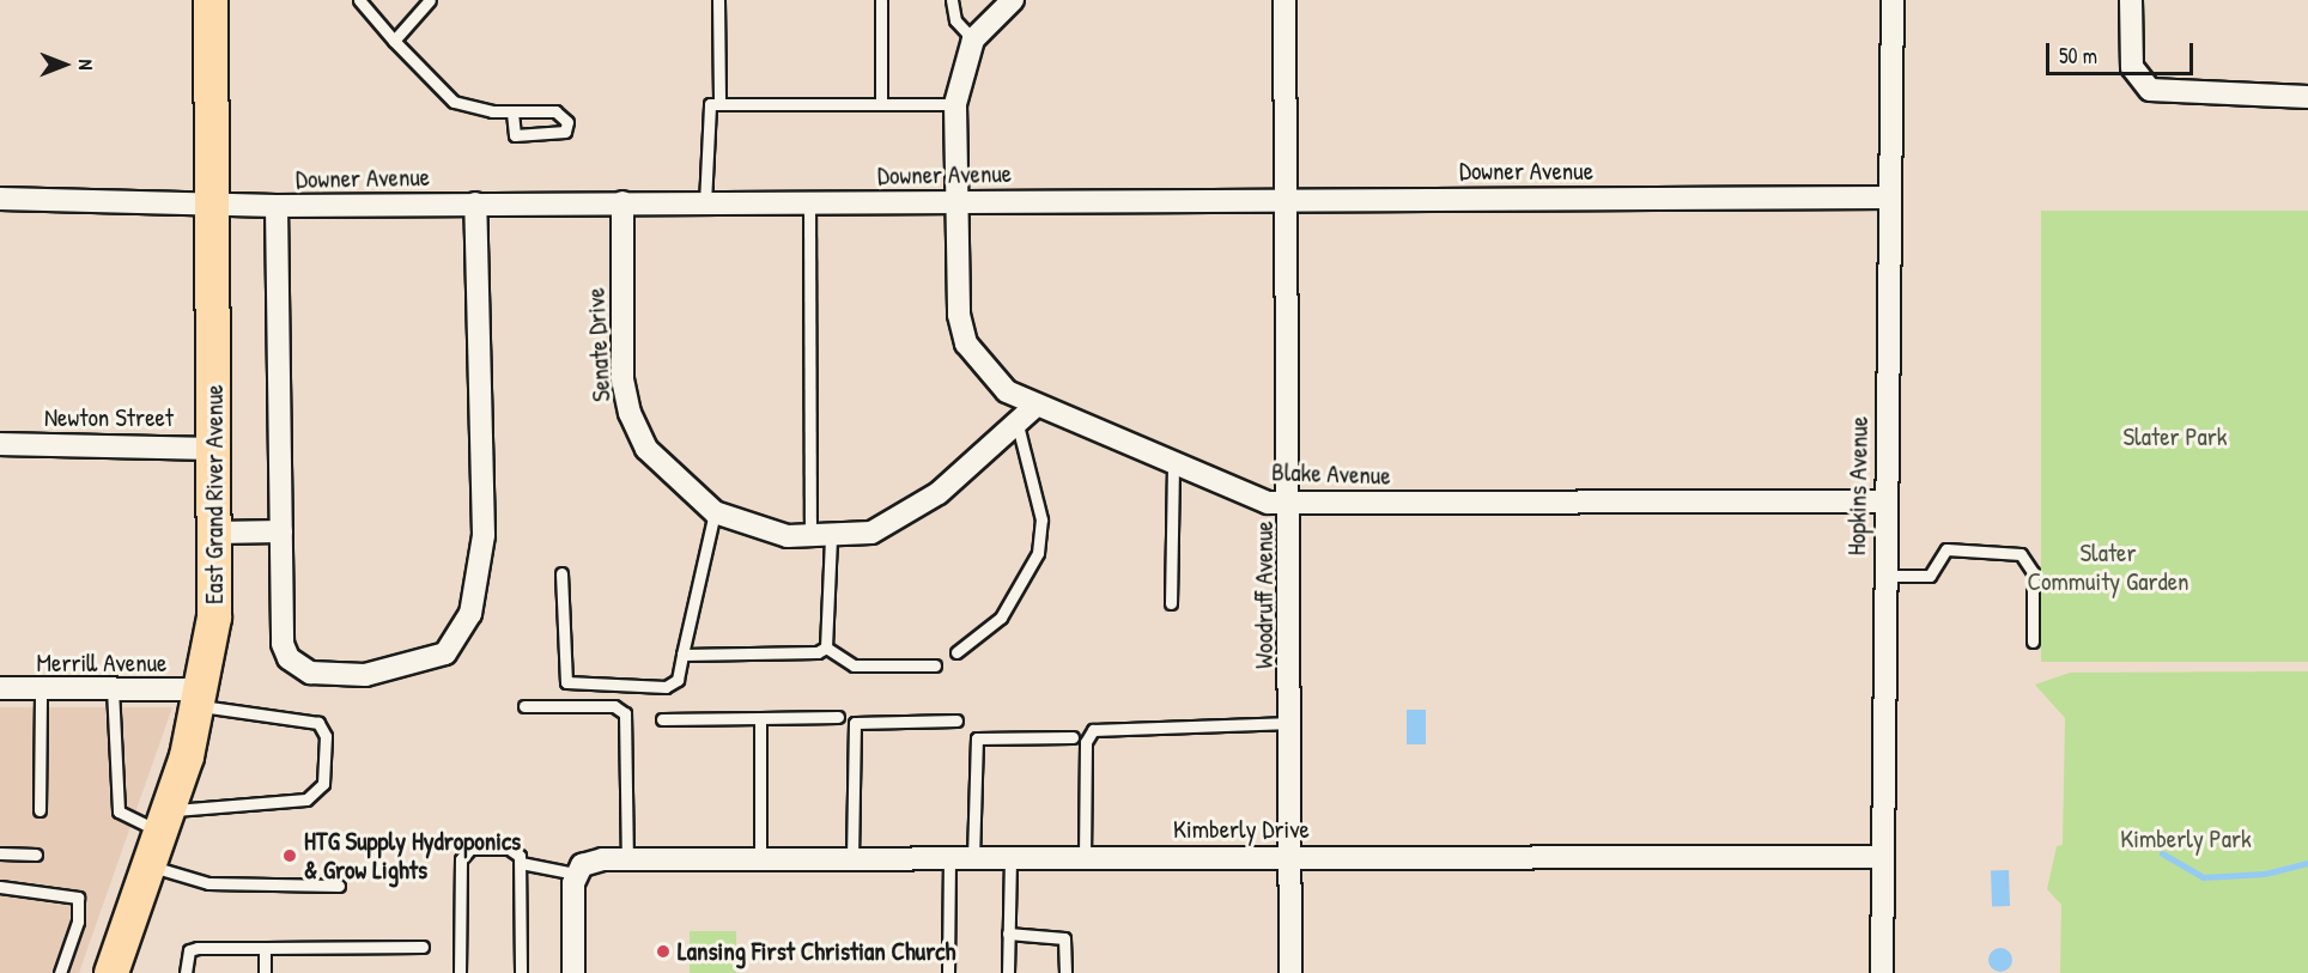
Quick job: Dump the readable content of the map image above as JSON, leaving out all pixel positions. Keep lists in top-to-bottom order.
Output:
{
  "streets": {
    "main road": ["East Grand River Avenue"],
    "street": [
      "Downer Avenue",
      "Senate Drive",
      "Newton Street",
      "Blake Avenue",
      "Hopkins Avenue",
      "Woodruff Avenue",
      "Merrill Avenue",
      "Kimberly Drive"
    ]
  },
  "crossings": [
    ["Downer Avenue", "Senate Drive"],
    ["Downer Avenue", "Blake Avenue"],
    ["Downer Avenue", "Hopkins Avenue"],
    ["Downer Avenue", "East Grand River Avenue"],
    ["Downer Avenue", "Woodruff Avenue"],
    ["Senate Drive", "Blake Avenue"],
    ["Newton Street", "East Grand River Avenue"],
    ["Blake Avenue", "Hopkins Avenue"],
    ["Blake Avenue", "Woodruff Avenue"],
    ["Hopkins Avenue", "Kimberly Drive"],
    ["East Grand River Avenue", "Merrill Avenue"],
    ["Woodruff Avenue", "Kimberly Drive"]
  ],
  "parks": ["Slater Park", "Slater Commuity Garden", "Kimberly Park"],
  "places": ["HTG Supply Hydroponics & Grow Lights", "Lansing First Christian Church"],
  "scale_bar": "50 m",
  "north": "right"
}
